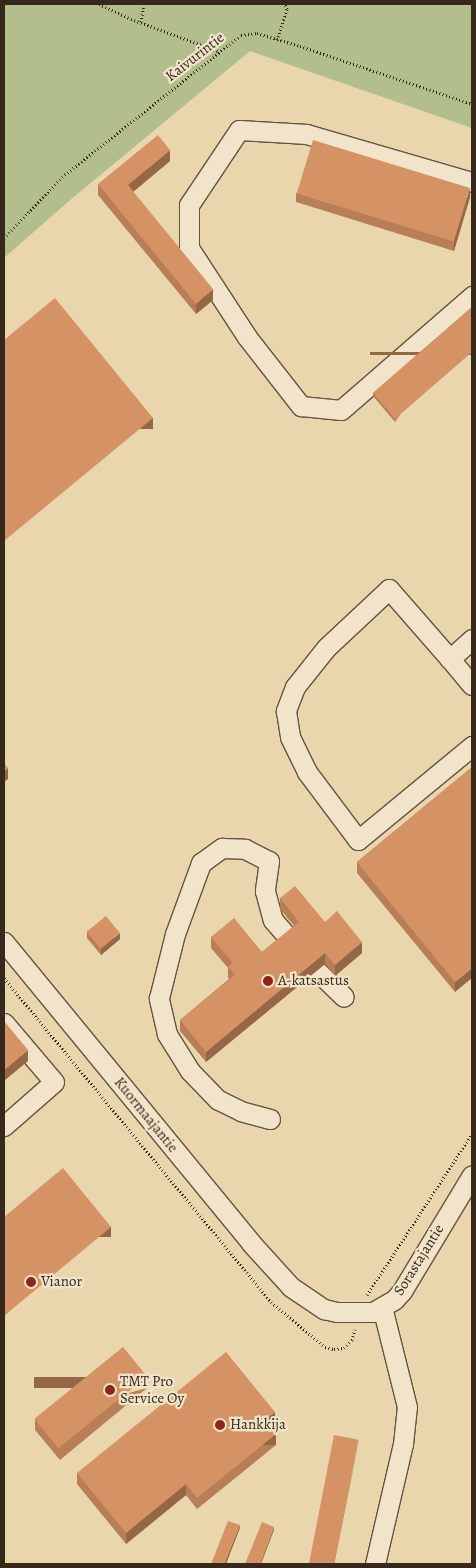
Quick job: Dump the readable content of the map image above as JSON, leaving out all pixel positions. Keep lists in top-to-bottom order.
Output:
{
  "streets": {
    "street": ["Kuormaajantie", "Sorastajantie"],
    "path": ["Kaivurintie"]
  },
  "crossings": [
    ["Kuormaajantie", "Sorastajantie"]
  ],
  "places": [
    "A-katsastus",
    "Vianor",
    "TMT Pro Service Oy",
    "Hankkija"
  ]
}
